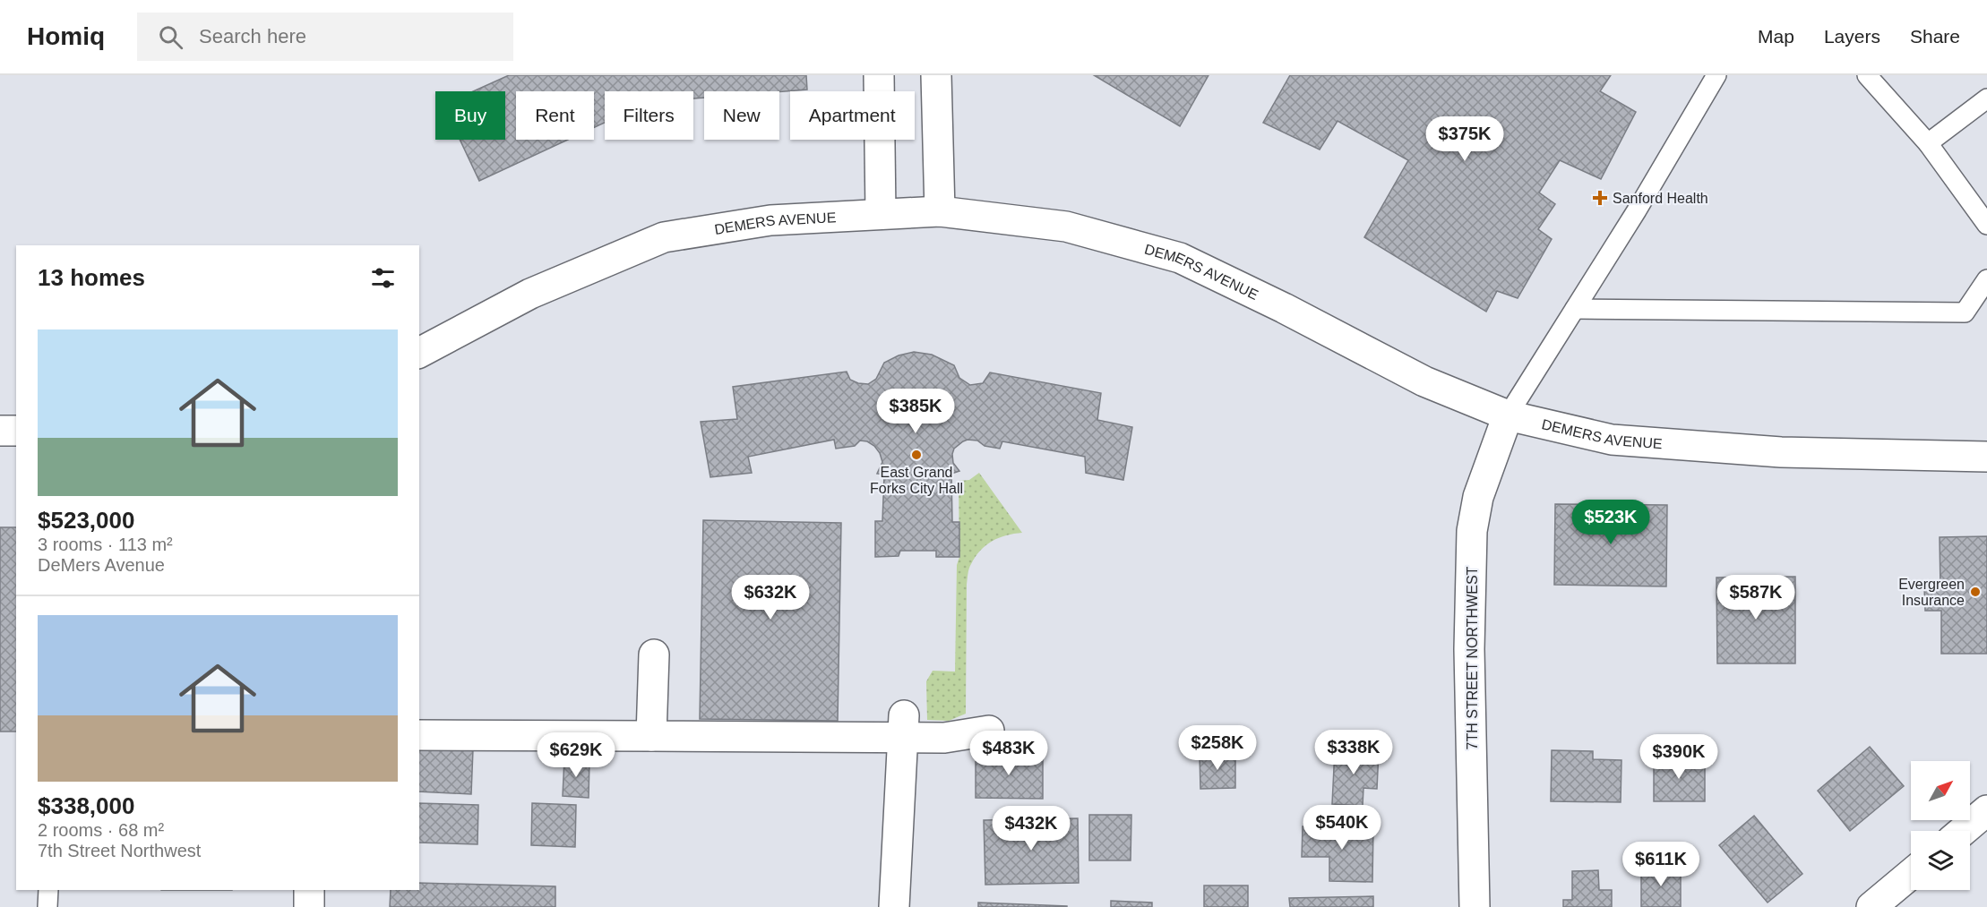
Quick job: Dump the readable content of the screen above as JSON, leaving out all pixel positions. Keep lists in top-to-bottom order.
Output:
{
  "streets": {
    "street": ["DEMERS AVENUE", "7TH STREET NORTHWEST"]
  },
  "crossings": [
    ["DEMERS AVENUE", "7TH STREET NORTHWEST"]
  ],
  "places": {
    "health": ["Sanford Health"],
    "other": ["East Grand Forks City Hall", "Evergreen Insurance"]
  },
  "north": "top right",
  "page": {
    "header": "Homiq",
    "search": "Search here",
    "nav": ["Map", "Layers", "Share"],
    "chip": [
      "Buy",
      "Rent",
      "Filters",
      "New",
      "Apartment"
    ],
    "price": [
      "$375K",
      "$385K",
      "$523K",
      "$632K",
      "$587K",
      "$258K",
      "$338K",
      "$483K",
      "$629K",
      "$390K",
      "$540K",
      "$432K",
      "$611K"
    ],
    "heading": "13 homes",
    "list": [
      {
        "name": "$523,000",
        "note": "3 rooms · 113 m² · DeMers Avenue"
      },
      {
        "name": "$338,000",
        "note": "2 rooms · 68 m² · 7th Street Northwest"
      }
    ]
  }
}
